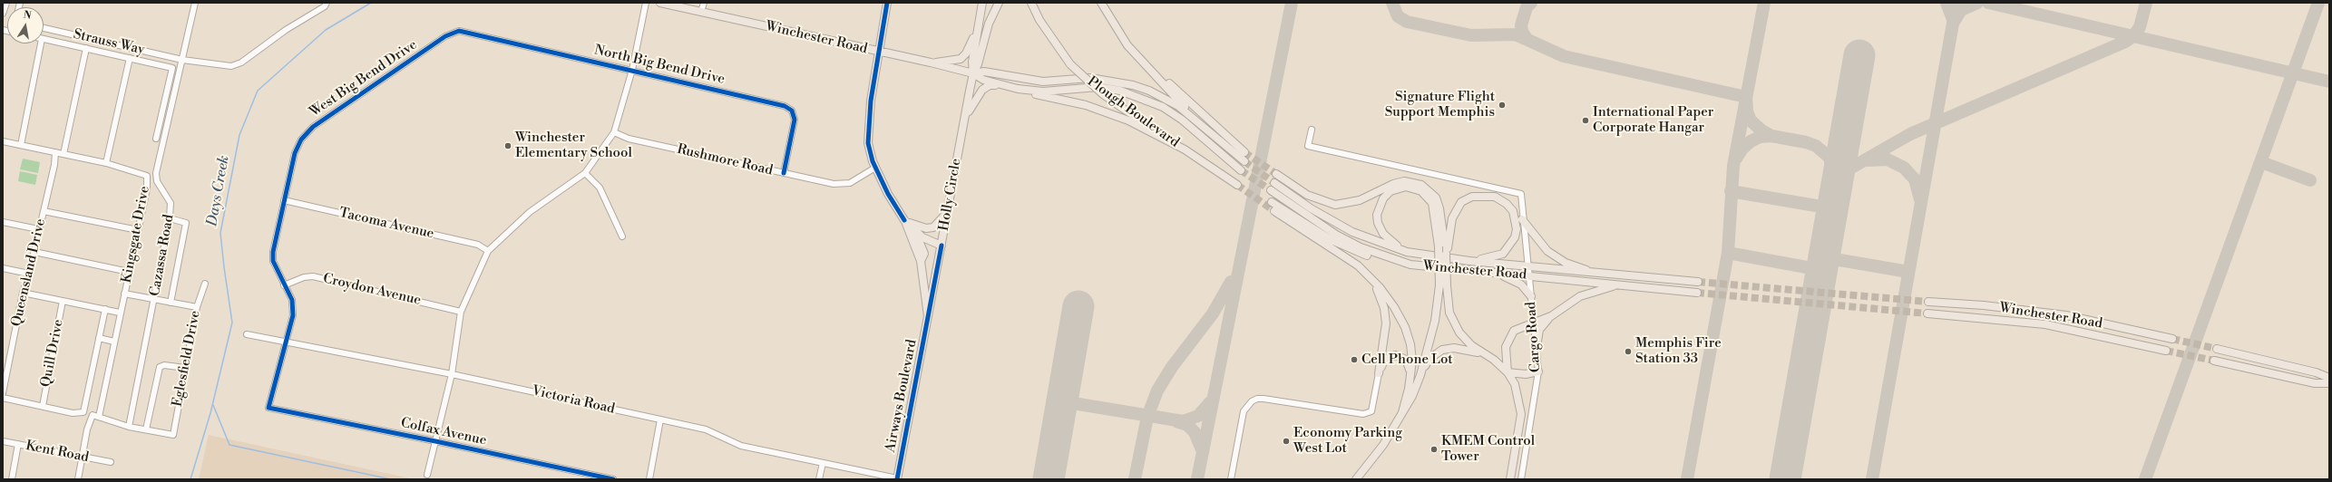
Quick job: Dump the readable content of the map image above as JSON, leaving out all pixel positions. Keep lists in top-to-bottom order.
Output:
{
  "streets": {
    "main road": [
      "Winchester Road",
      "Plough Boulevard",
      "Holly Circle",
      "Airways Boulevard"
    ],
    "street": [
      "Strauss Way",
      "North Big Bend Drive",
      "West Big Bend Drive",
      "Rushmore Road",
      "Tacoma Avenue",
      "Kingsgate Drive",
      "Cazassa Road",
      "Queensland Drive",
      "Croydon Avenue",
      "Cargo Road",
      "Quill Drive",
      "Eglesfield Drive",
      "Victoria Road",
      "Colfax Avenue",
      "Kent Road"
    ]
  },
  "crossings": [
    ["Winchester Road", "Holly Circle"],
    ["Winchester Road", "Cargo Road"],
    ["Winchester Road", "Airways Boulevard"],
    ["Strauss Way", "Cazassa Road"],
    ["North Big Bend Drive", "West Big Bend Drive"],
    ["North Big Bend Drive", "Rushmore Road"],
    ["West Big Bend Drive", "Tacoma Avenue"],
    ["West Big Bend Drive", "Croydon Avenue"],
    ["West Big Bend Drive", "Victoria Road"],
    ["West Big Bend Drive", "Colfax Avenue"],
    ["Rushmore Road", "Airways Boulevard"],
    ["Holly Circle", "Airways Boulevard"],
    ["Kingsgate Drive", "Queensland Drive"],
    ["Airways Boulevard", "Victoria Road"]
  ],
  "water": ["Days Creek"],
  "places": [
    "Signature Flight Support Memphis",
    "International Paper Corporate Hangar",
    "Winchester Elementary School",
    "Memphis Fire Station 33",
    "Cell Phone Lot",
    "Economy Parking West Lot",
    "KMEM Control Tower"
  ],
  "north": "top"
}
